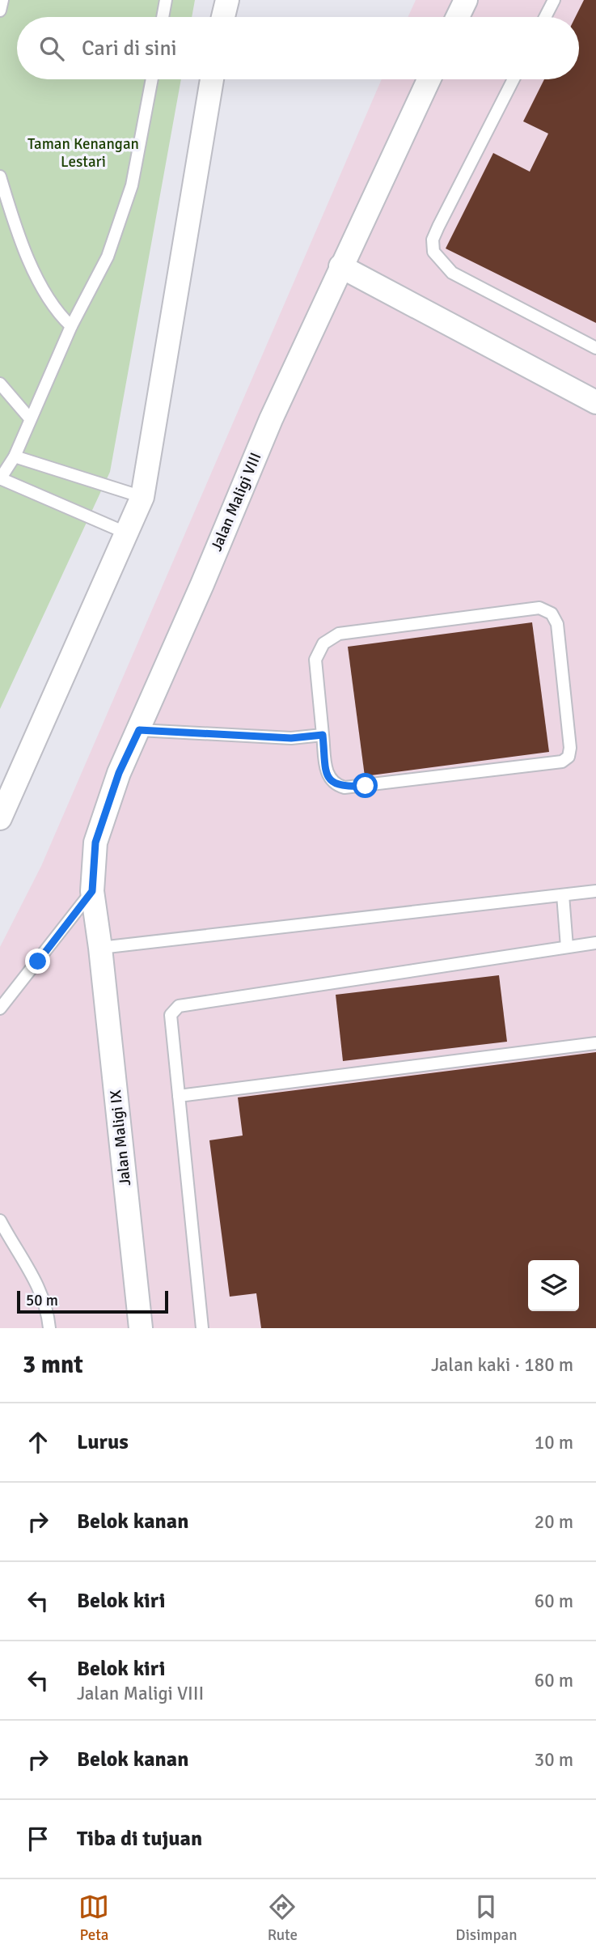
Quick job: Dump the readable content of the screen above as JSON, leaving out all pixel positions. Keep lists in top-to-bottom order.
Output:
{
  "streets": {
    "street": ["Jalan Maligi VIII", "Jalan Maligi IX"]
  },
  "crossings": [
    ["Jalan Maligi VIII", "Jalan Maligi IX"]
  ],
  "parks": ["Taman Kenangan Lestari"],
  "scale_bar": "50 m",
  "page": {
    "search": "Cari di sini",
    "scale": "50 m",
    "heading": ["3 mnt", "Jalan kaki · 180 m"],
    "list": [
      ["Lurus", "10 m"],
      ["Belok kanan", "20 m"],
      ["Belok kiri", "60 m"],
      ["Belok kiri", "Jalan Maligi VIII", "60 m"],
      ["Belok kanan", "30 m"],
      "Tiba di tujuan"
    ],
    "nav": ["Peta", "Rute", "Disimpan"]
  }
}
